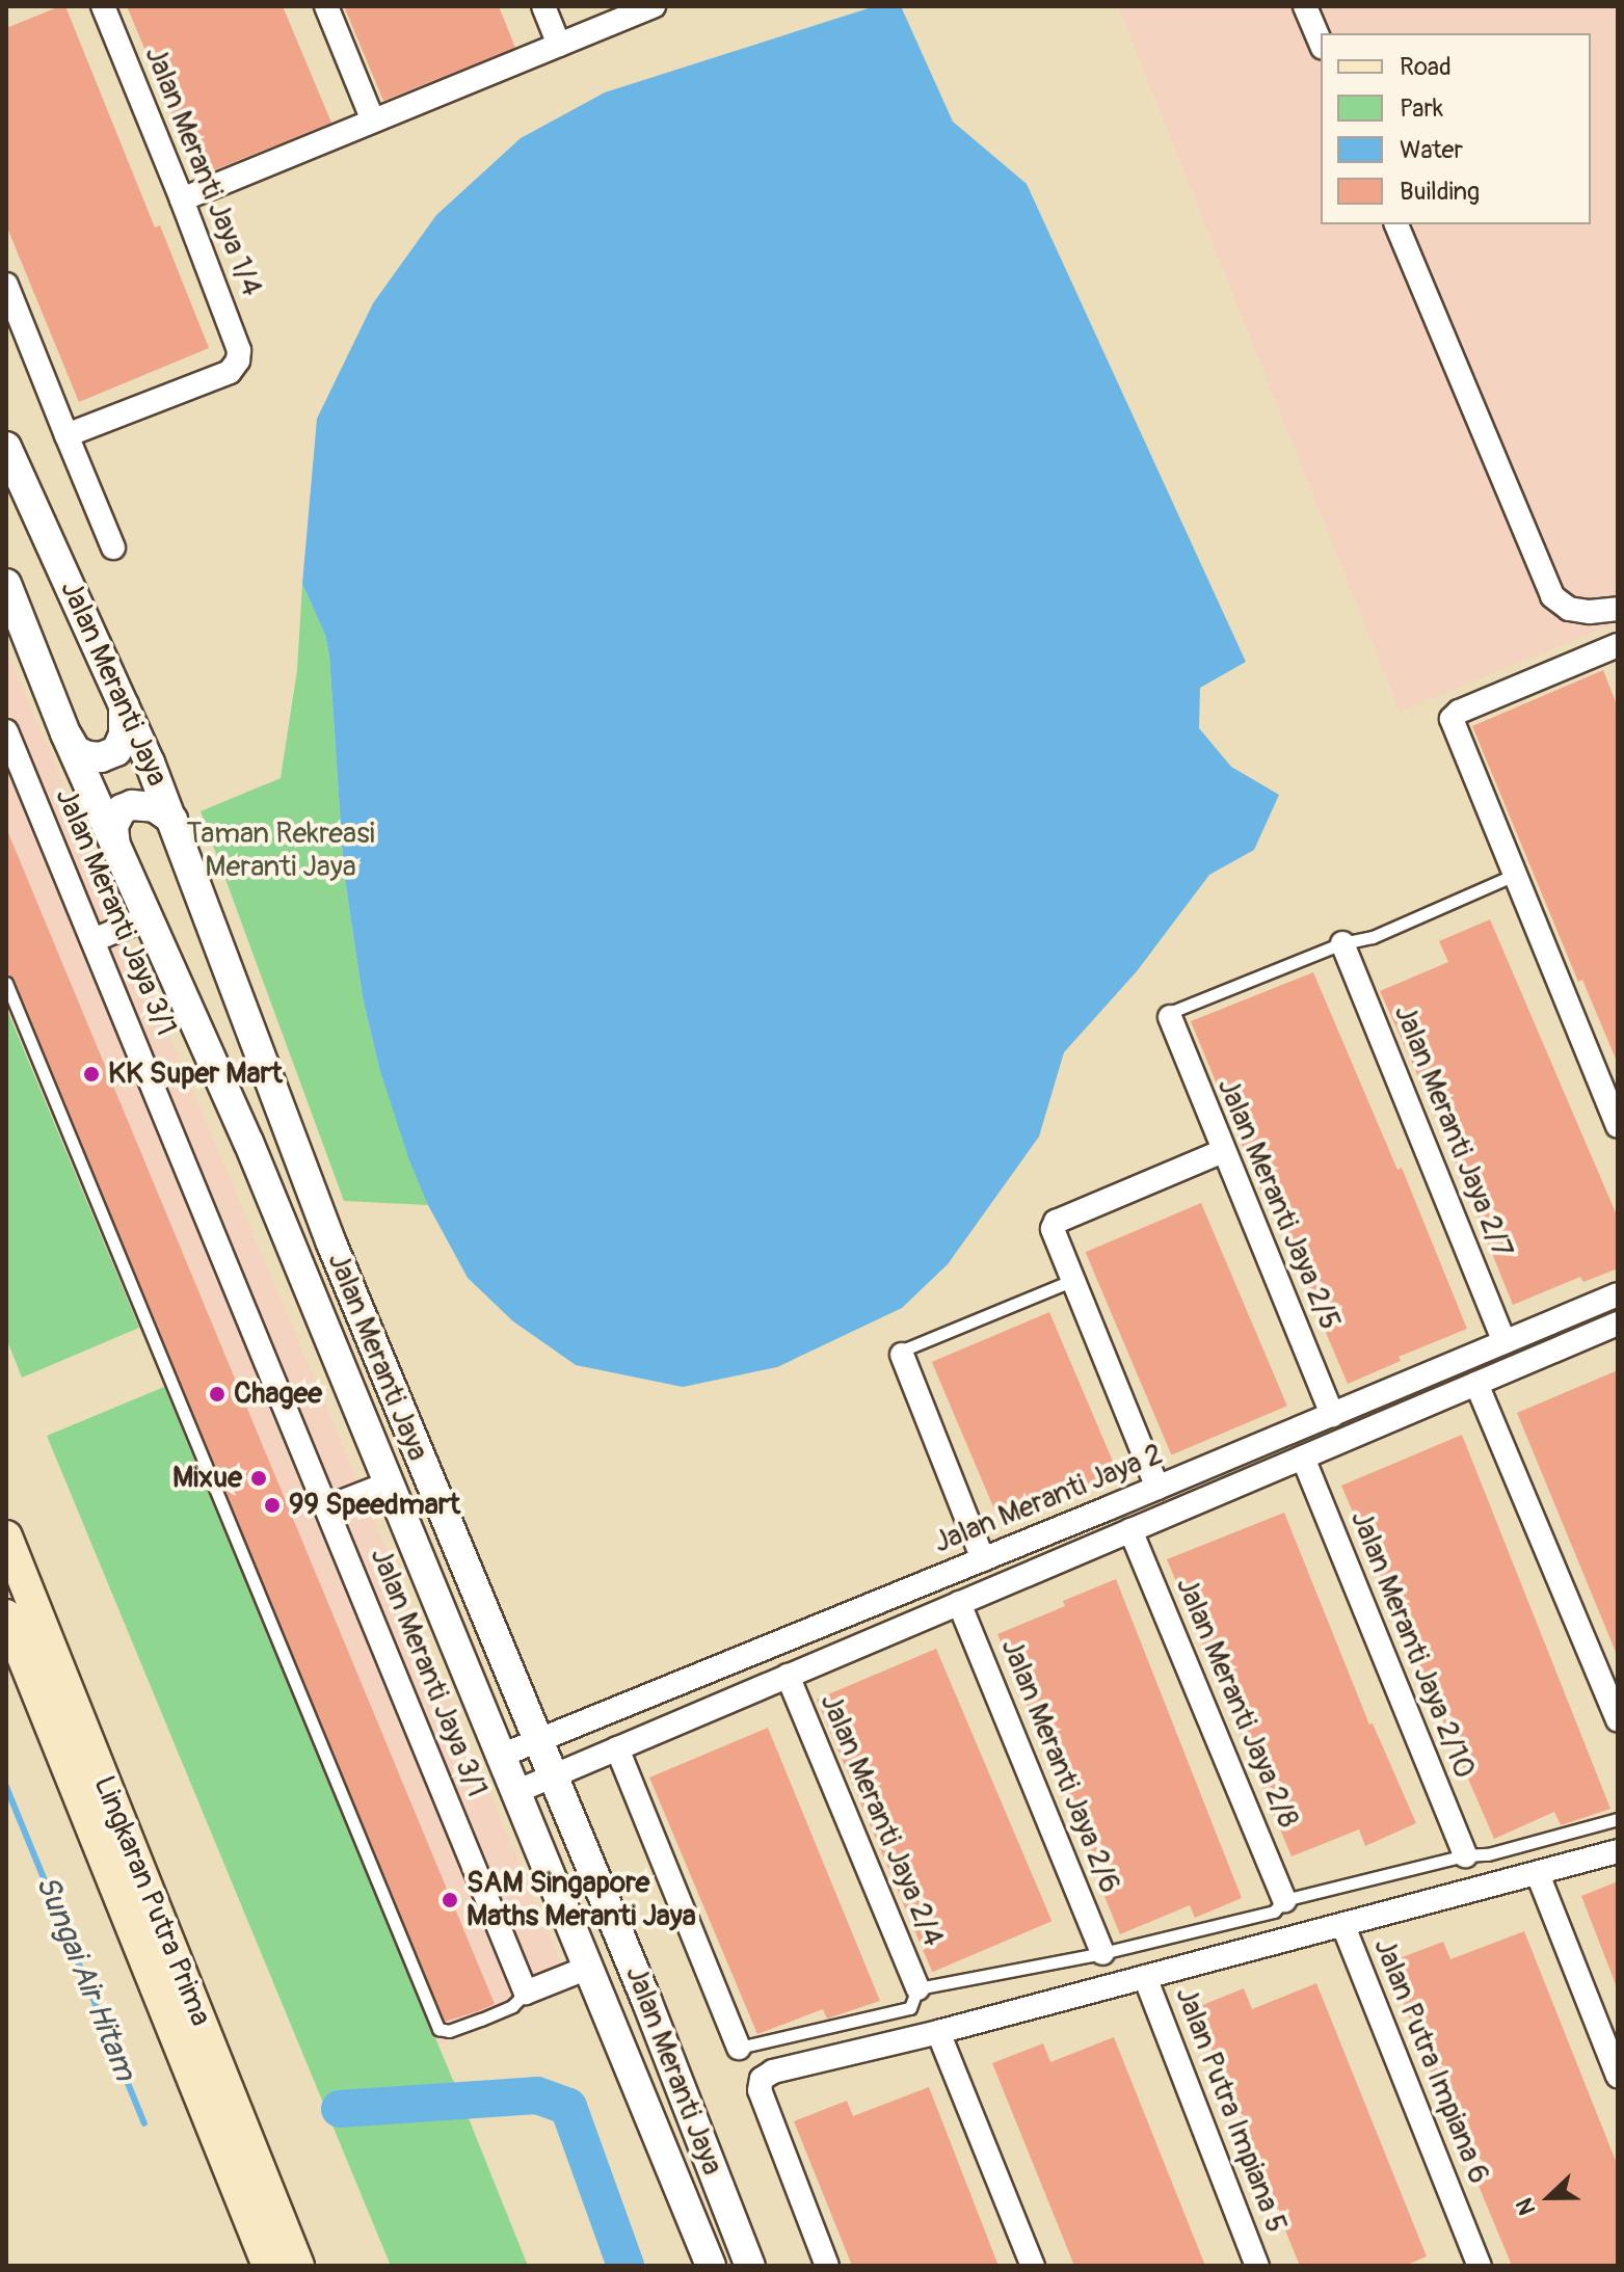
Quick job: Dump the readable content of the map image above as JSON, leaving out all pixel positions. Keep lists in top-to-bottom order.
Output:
{
  "streets": {
    "main road": ["Lingkaran Putra Prima"],
    "street": [
      "Jalan Meranti Jaya 1/4",
      "Jalan Meranti Jaya",
      "Jalan Meranti Jaya 3/1",
      "Jalan Meranti Jaya 2/7",
      "Jalan Meranti Jaya 2/5",
      "Jalan Meranti Jaya 2",
      "Jalan Meranti Jaya 2/10",
      "Jalan Meranti Jaya 2/8",
      "Jalan Meranti Jaya 2/6",
      "Jalan Meranti Jaya 2/4",
      "Jalan Putra Impiana 6",
      "Jalan Putra Impiana 5"
    ]
  },
  "crossings": [
    ["Jalan Meranti Jaya", "Jalan Meranti Jaya 2"],
    ["Jalan Meranti Jaya 2/7", "Jalan Meranti Jaya 2"],
    ["Jalan Meranti Jaya 2/5", "Jalan Meranti Jaya 2"],
    ["Jalan Meranti Jaya 2", "Jalan Meranti Jaya 2/10"],
    ["Jalan Meranti Jaya 2", "Jalan Meranti Jaya 2/8"],
    ["Jalan Meranti Jaya 2", "Jalan Meranti Jaya 2/6"],
    ["Jalan Meranti Jaya 2", "Jalan Meranti Jaya 2/4"]
  ],
  "water": ["Sungai Air Hitam"],
  "parks": ["Taman Rekreasi Meranti Jaya"],
  "places": [
    "KK Super Mart",
    "Chagee",
    "Mixue",
    "99 Speedmart",
    "SAM Singapore Maths Meranti Jaya"
  ],
  "legend": [
    "Road",
    "Park",
    "Water",
    "Building"
  ],
  "north": "left"
}
